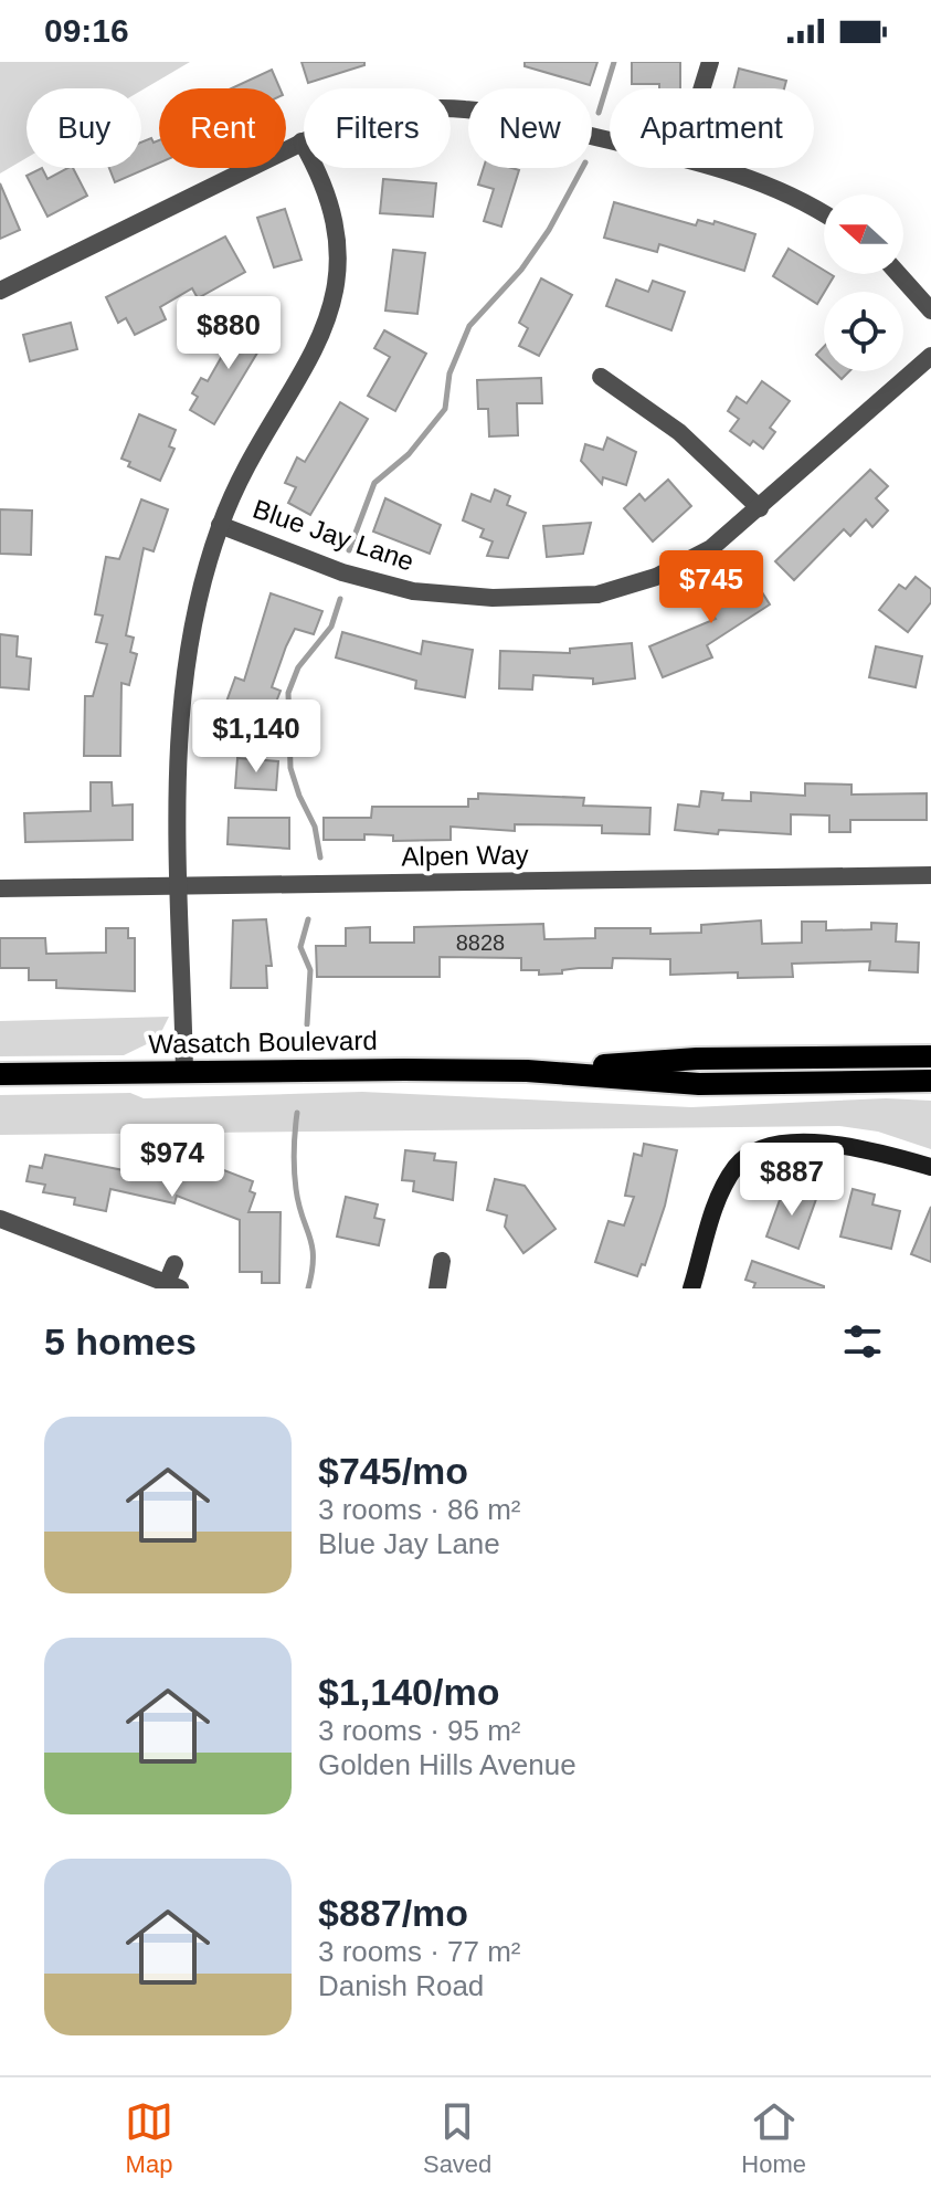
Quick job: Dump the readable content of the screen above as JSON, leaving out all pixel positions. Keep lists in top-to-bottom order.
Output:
{
  "streets": {
    "main road": ["Wasatch Boulevard"],
    "street": ["Blue Jay Lane", "Alpen Way"]
  },
  "house_numbers": ["8828"],
  "north": "left",
  "page": {
    "status": "09:16",
    "chip": [
      "Buy",
      "Rent",
      "Filters",
      "New",
      "Apartment"
    ],
    "price": [
      "$880",
      "$745",
      "$1,140",
      "$974",
      "$887"
    ],
    "heading": "5 homes",
    "list": [
      {
        "name": "$745/mo",
        "note": "3 rooms · 86 m² · Blue Jay Lane"
      },
      {
        "name": "$1,140/mo",
        "note": "3 rooms · 95 m² · Golden Hills Avenue"
      },
      {
        "name": "$887/mo",
        "note": "3 rooms · 77 m² · Danish Road"
      }
    ],
    "tabs": ["Map", "Saved", "Home"]
  }
}
